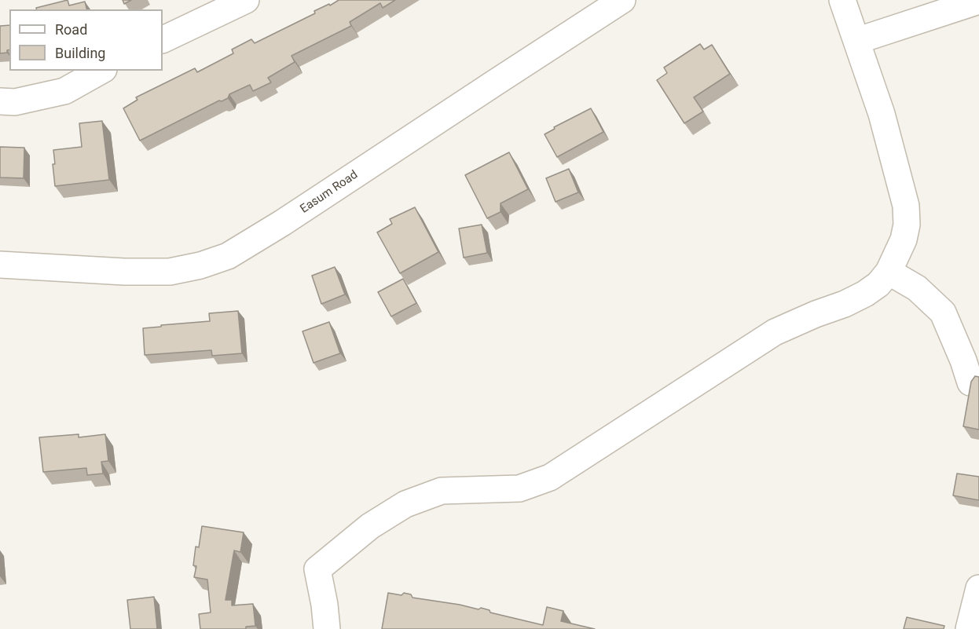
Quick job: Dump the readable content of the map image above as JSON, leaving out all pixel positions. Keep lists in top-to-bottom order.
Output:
{
  "streets": {
    "street": ["Easum Road"]
  },
  "legend": ["Road", "Building"]
}
